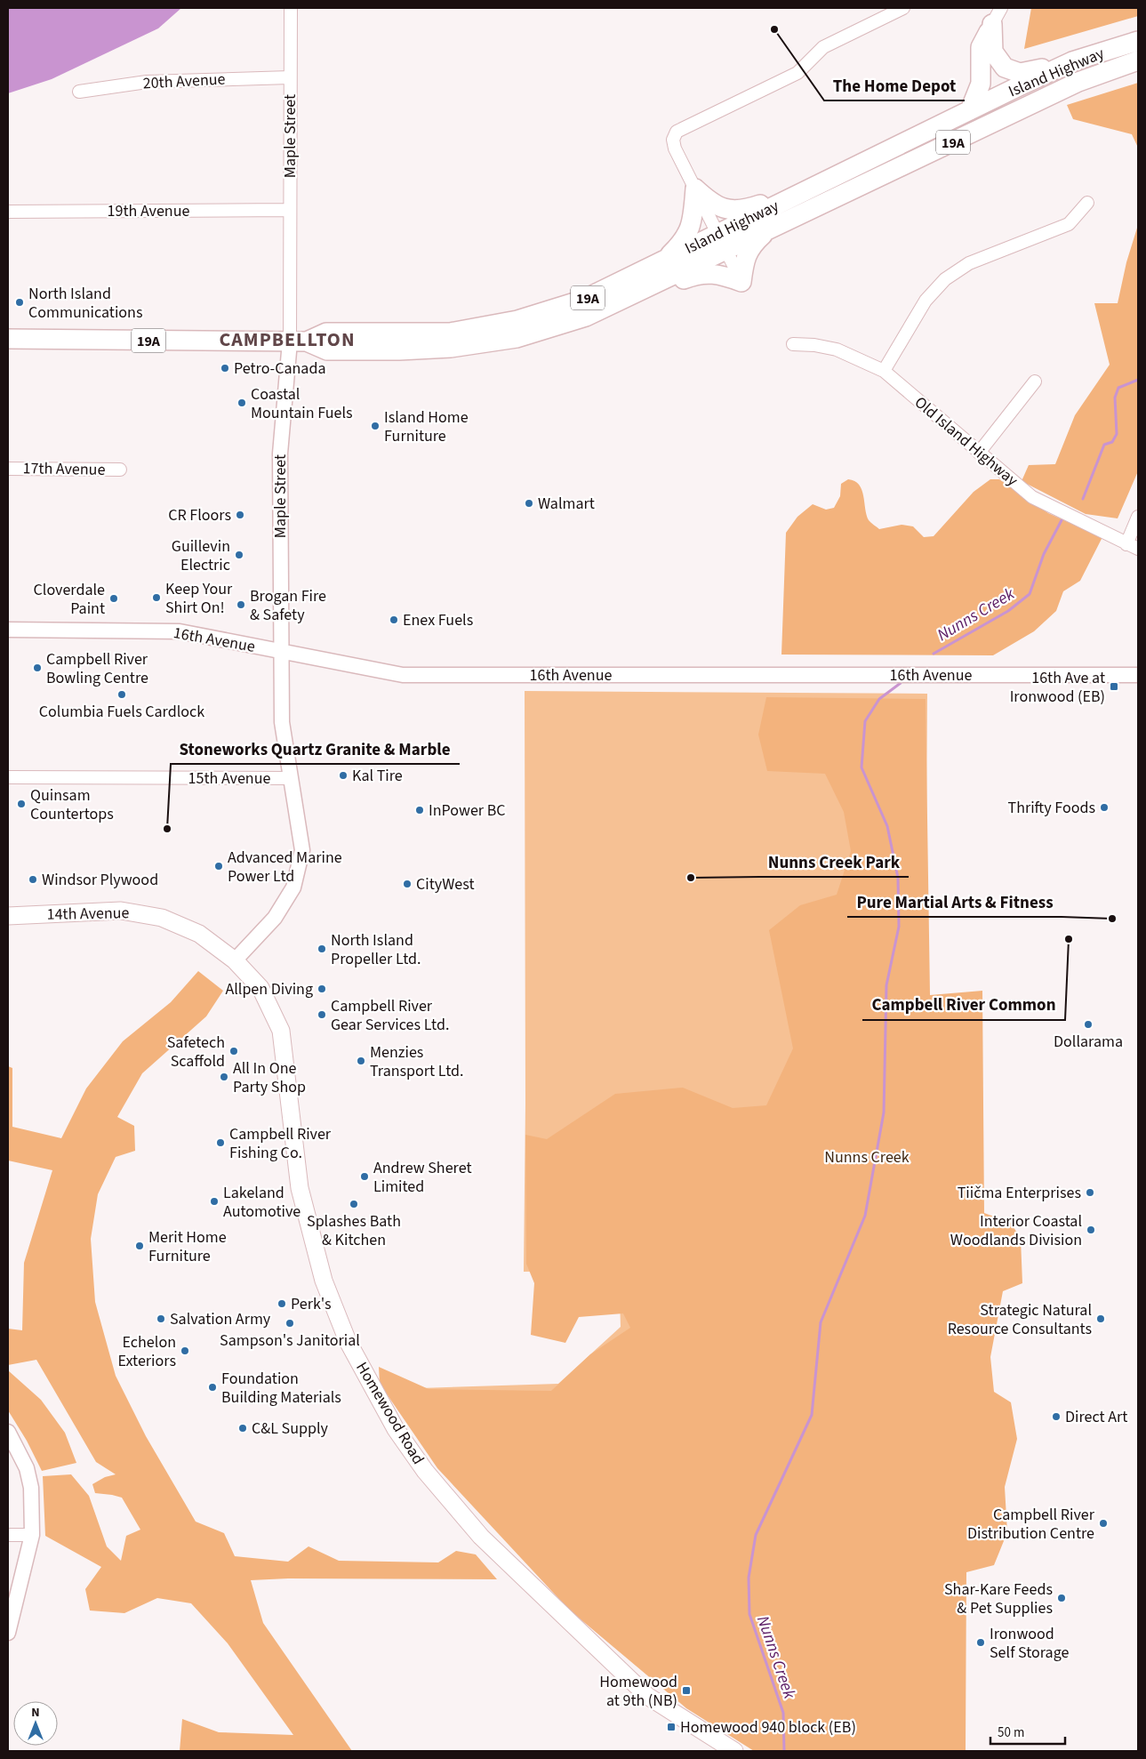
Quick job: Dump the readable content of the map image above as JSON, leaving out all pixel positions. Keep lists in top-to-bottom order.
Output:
{
  "streets": {
    "main road": [
      "Island Highway",
      "19A",
      "14th Avenue",
      "Homewood Road"
    ],
    "street": [
      "20th Avenue",
      "Maple Street",
      "19th Avenue",
      "Old Island Highway",
      "17th Avenue",
      "16th Avenue",
      "15th Avenue"
    ]
  },
  "crossings": [
    ["Island Highway", "Maple Street"],
    ["20th Avenue", "Maple Street"],
    ["Maple Street", "19th Avenue"],
    ["Maple Street", "16th Avenue"],
    ["Maple Street", "15th Avenue"],
    ["Maple Street", "14th Avenue"],
    ["Maple Street", "Homewood Road"],
    ["14th Avenue", "Homewood Road"]
  ],
  "districts": ["CAMPBELLTON"],
  "water": ["Nunns Creek"],
  "parks": ["Nunns Creek"],
  "places": {
    "other": [
      "The Home Depot",
      "North Island Communications",
      "Petro-Canada",
      "Coastal Mountain Fuels",
      "Island Home Furniture",
      "Walmart",
      "CR Floors",
      "Guillevin Electric",
      "Keep Your Shirt On!",
      "Cloverdale Paint",
      "Brogan Fire & Safety",
      "Enex Fuels",
      "Campbell River Bowling Centre",
      "Columbia Fuels Cardlock",
      "Kal Tire",
      "Quinsam Countertops",
      "Thrifty Foods",
      "InPower BC",
      "Stoneworks Quartz Granite & Marble",
      "Advanced Marine Power Ltd",
      "Nunns Creek Park",
      "Windsor Plywood",
      "CityWest",
      "Pure Martial Arts & Fitness",
      "Campbell River Common",
      "North Island Propeller Ltd.",
      "Allpen Diving",
      "Campbell River Gear Services Ltd.",
      "Dollarama",
      "Safetech Scaffold",
      "Menzies Transport Ltd.",
      "All In One Party Shop",
      "Campbell River Fishing Co.",
      "Andrew Sheret Limited",
      "Tiičma Enterprises",
      "Lakeland Automotive",
      "Splashes Bath & Kitchen",
      "Interior Coastal Woodlands Division",
      "Merit Home Furniture",
      "Perk's",
      "Salvation Army",
      "Strategic Natural Resource Consultants",
      "Sampson's Janitorial",
      "Echelon Exteriors",
      "Foundation Building Materials",
      "Direct Art",
      "C&L Supply",
      "Campbell River Distribution Centre",
      "Shar-Kare Feeds & Pet Supplies",
      "Ironwood Self Storage"
    ],
    "transit": ["16th Ave at Ironwood (EB)", "Homewood at 9th (NB)", "Homewood 940 block (EB)"]
  },
  "scale_bar": "50 m",
  "north": "top"
}
